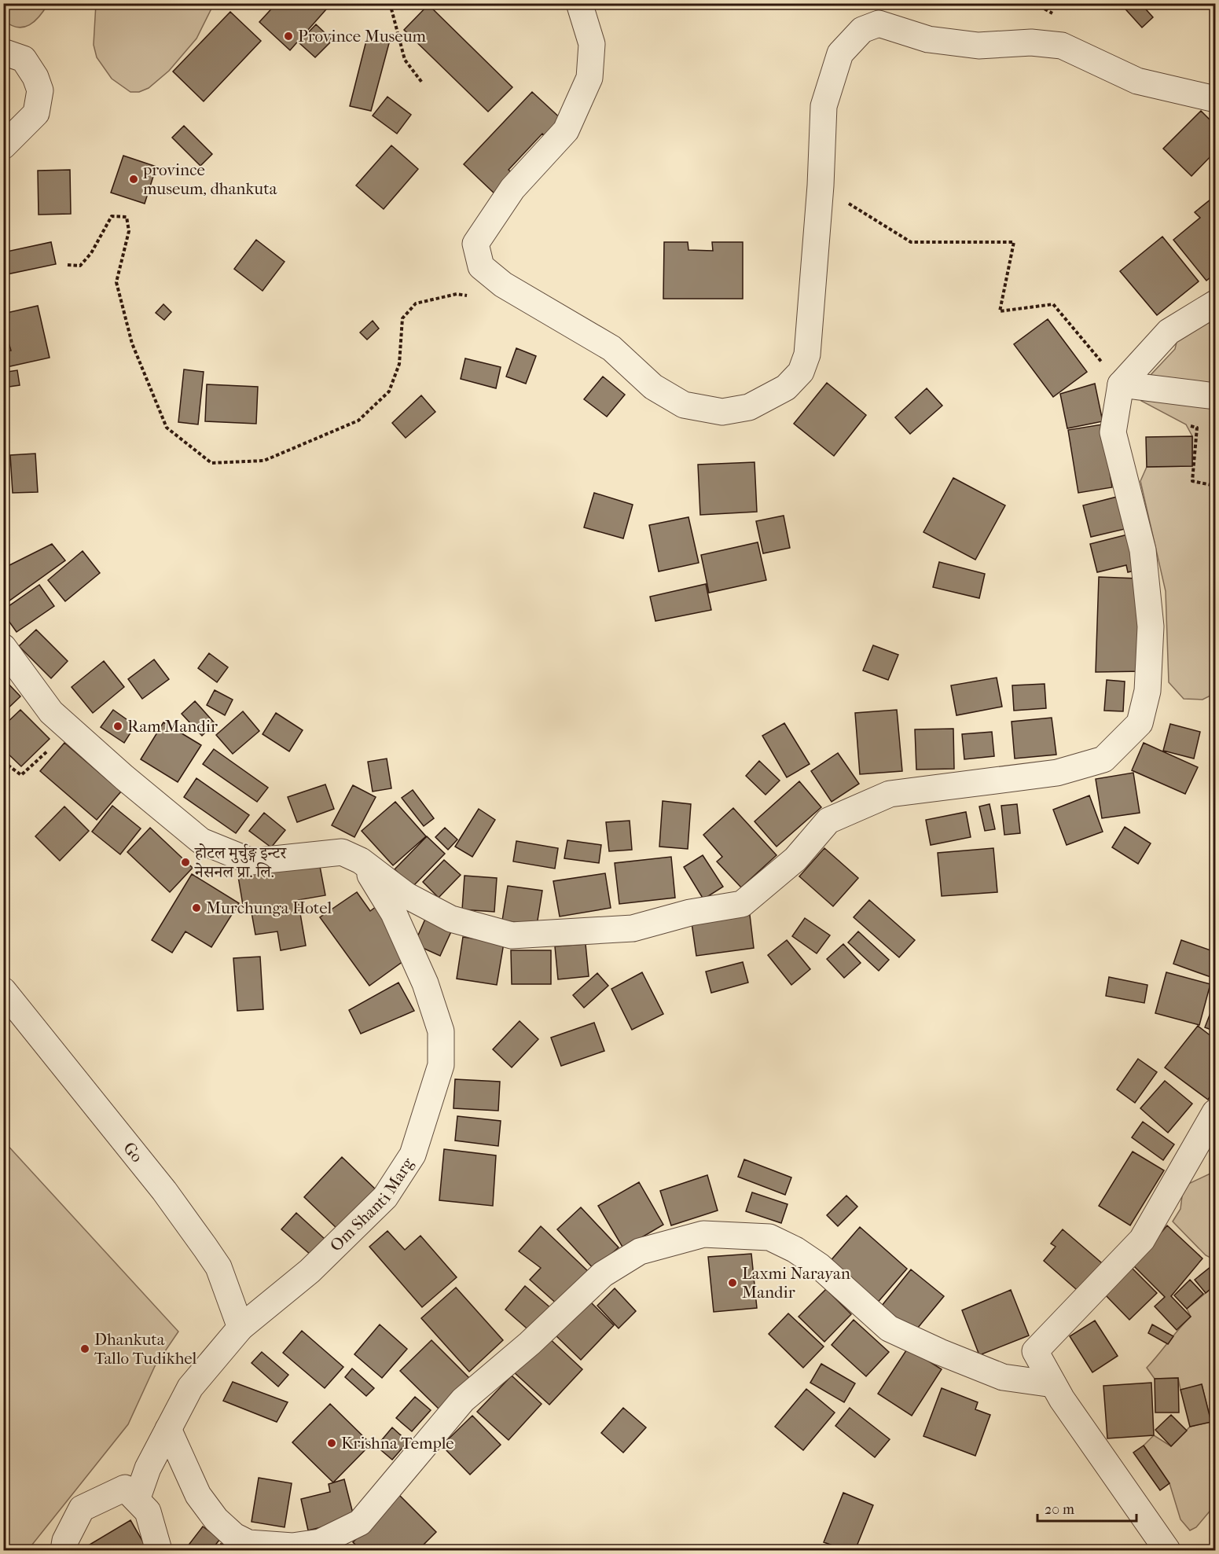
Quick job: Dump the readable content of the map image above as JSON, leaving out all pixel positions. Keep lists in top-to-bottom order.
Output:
{
  "streets": {
    "street": ["Go", "Om Shanti Marg"]
  },
  "crossings": [
    ["Go", "Om Shanti Marg"]
  ],
  "places": [
    "Province Museum",
    "province museum, dhankuta",
    "Ram Mandir",
    "होटल मुर्चुङ्ग इन्टर नेसनल प्रा. लि.",
    "Murchunga Hotel",
    "Laxmi Narayan Mandir",
    "Dhankuta Tallo Tudikhel",
    "Krishna Temple"
  ],
  "scale_bar": "20 m"
}
